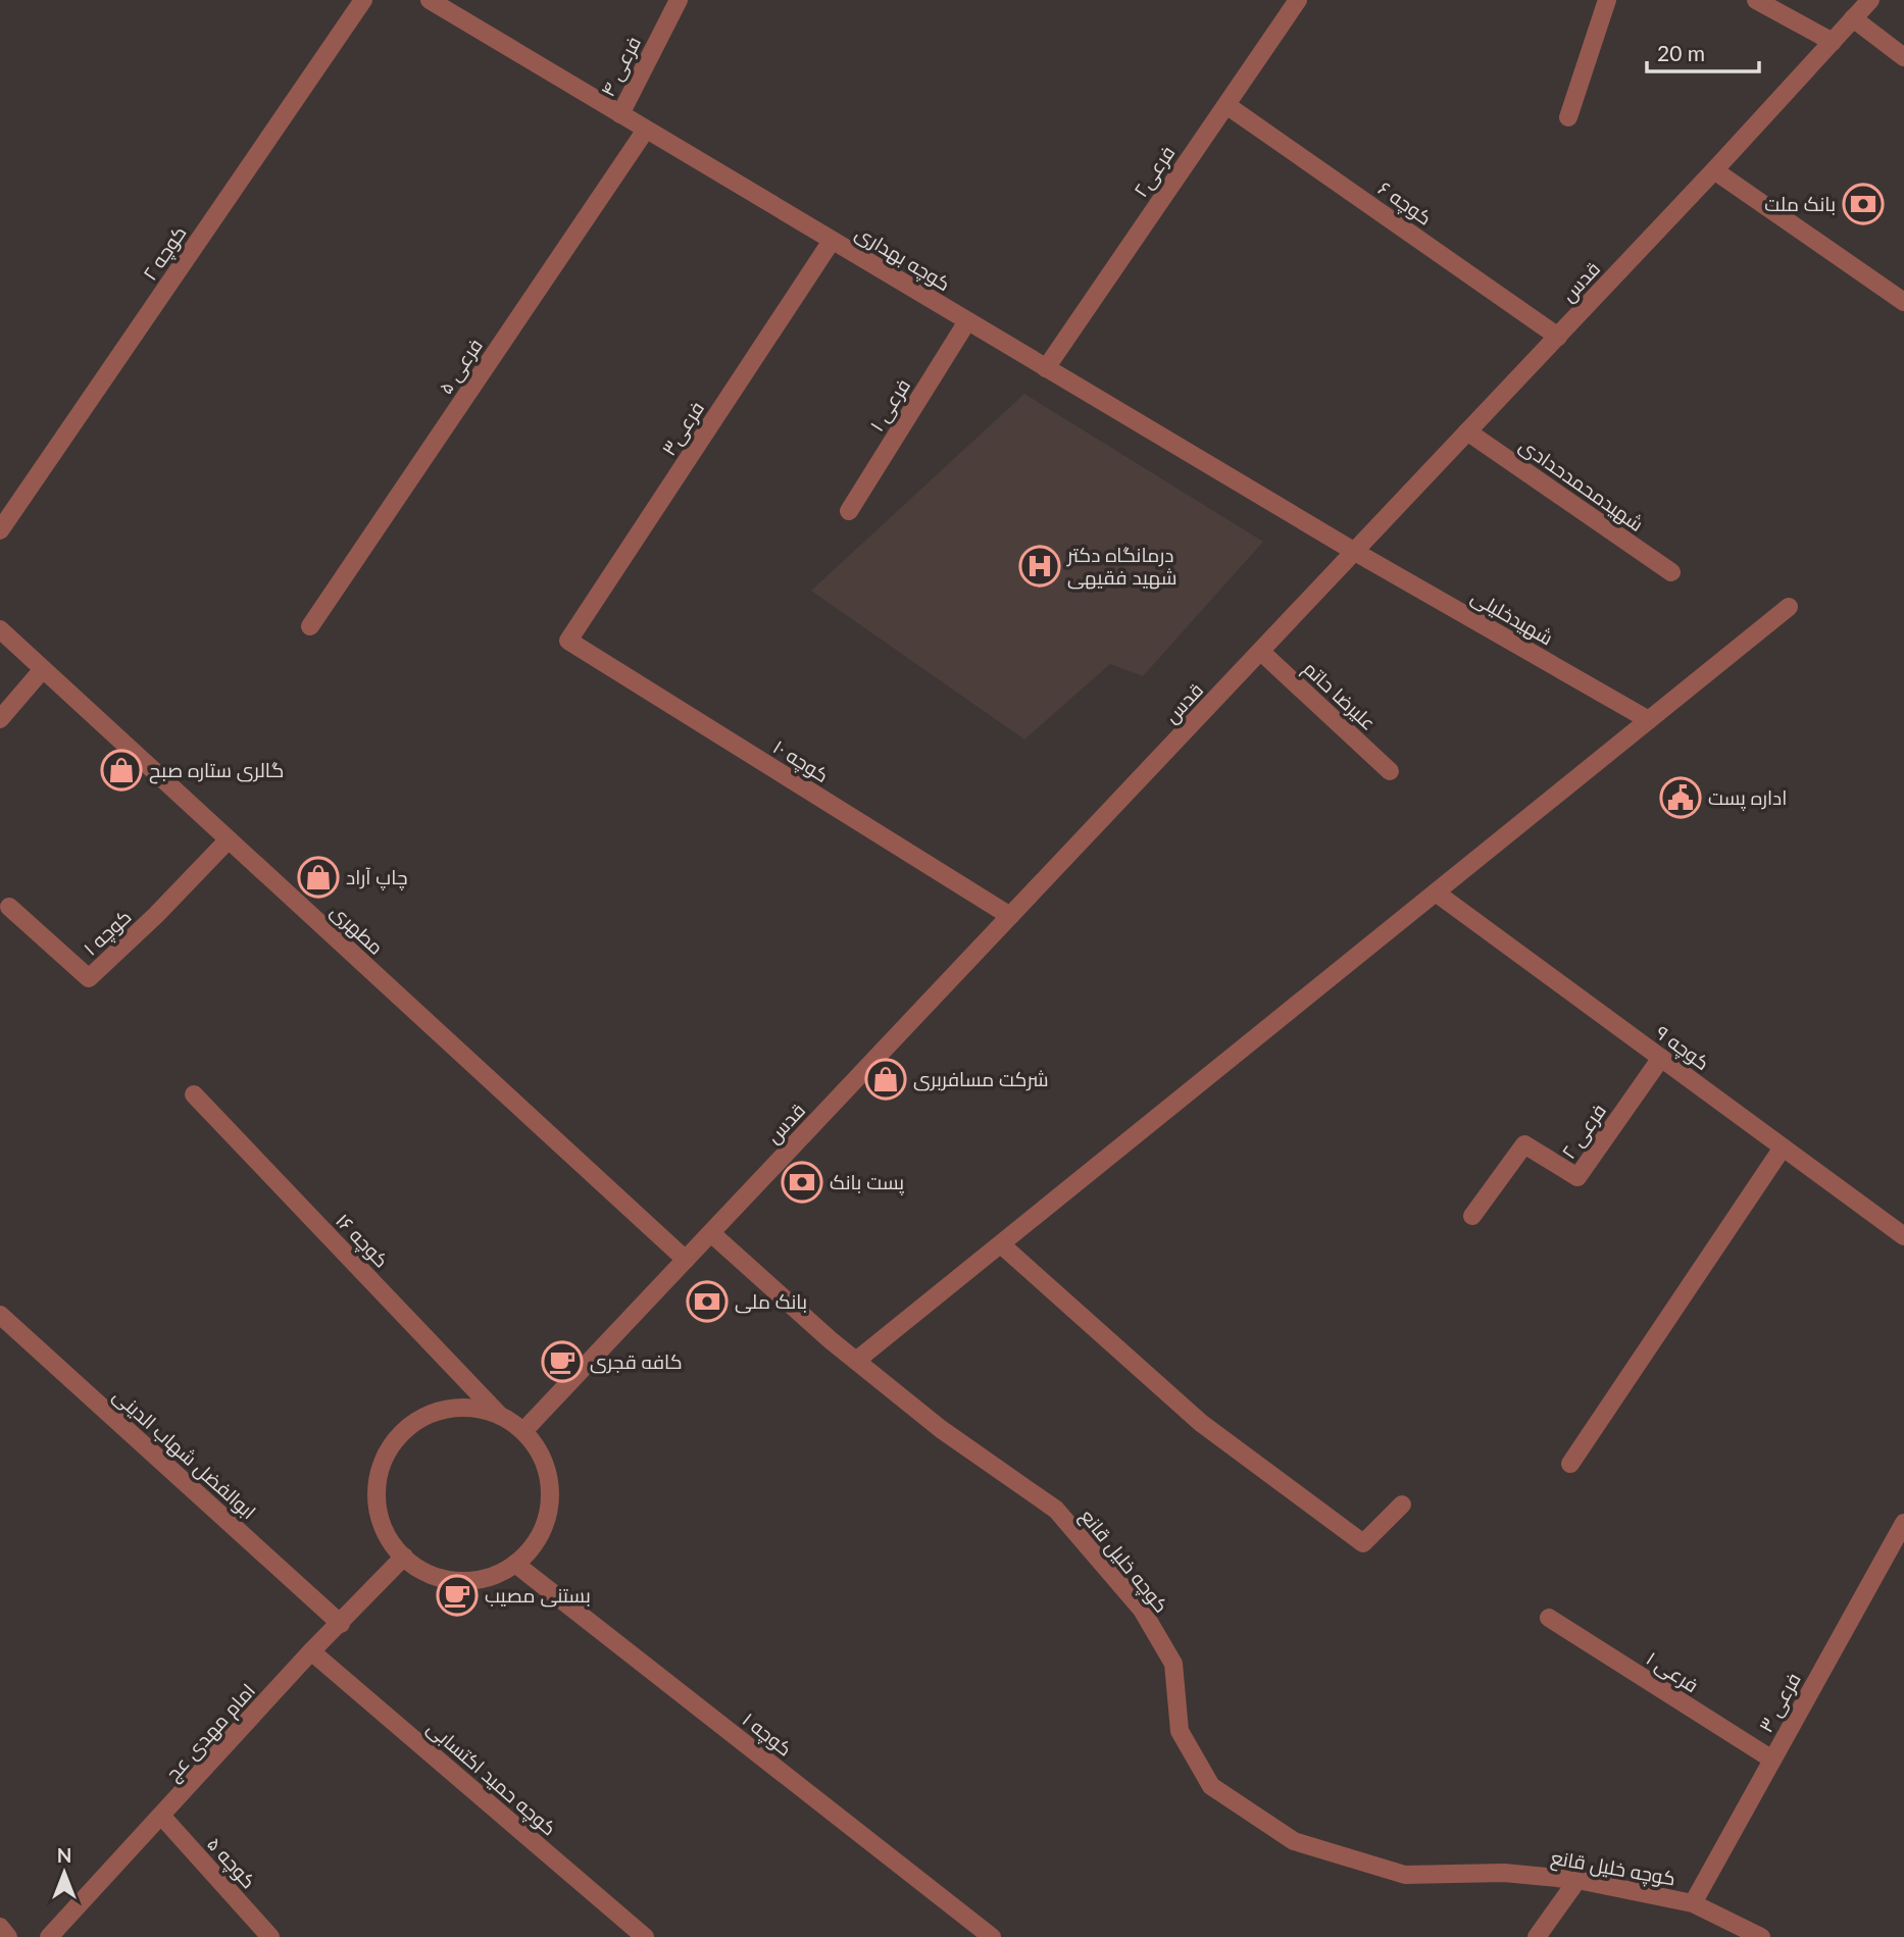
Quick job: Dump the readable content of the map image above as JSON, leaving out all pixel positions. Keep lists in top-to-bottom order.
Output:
{
  "streets": {
    "street": [
      "فرعی ۴",
      "فرعی۲",
      "کوچه ۶",
      "کوچه ۲",
      "کوچه بهداری",
      "قدس",
      "فرعی ۵",
      "فرعی ۱",
      "فرعی۳",
      "شهیدمحمدحدادی",
      "شهیدخلیلی",
      "علیرضا حاتم",
      "کوچه ۱۰",
      "مطهری",
      "کوچه ۱",
      "کوچه ۹",
      "فرعی ۲",
      "کوچه ۱۶",
      "ابوالفضل شهاب الدینی",
      "کوچه خلیل قانع",
      "فرعی ۳",
      "امام مهدی عج",
      "کوچه حمید اکتسابی",
      "کوچه ۵"
    ]
  },
  "crossings": [
    ["فرعی ۴", "کوچه بهداری"],
    ["فرعی۲", "کوچه ۶"],
    ["فرعی۲", "کوچه بهداری"],
    ["کوچه ۶", "قدس"],
    ["کوچه بهداری", "قدس"],
    ["کوچه بهداری", "فرعی ۵"],
    ["کوچه بهداری", "فرعی ۱"],
    ["کوچه بهداری", "فرعی۳"],
    ["کوچه بهداری", "شهیدخلیلی"],
    ["قدس", "شهیدمحمدحدادی"],
    ["قدس", "شهیدخلیلی"],
    ["قدس", "علیرضا حاتم"],
    ["قدس", "کوچه ۱۰"],
    ["قدس", "مطهری"],
    ["قدس", "کوچه ۱"],
    ["قدس", "کوچه ۱۶"],
    ["قدس", "کوچه خلیل قانع"],
    ["قدس", "امام مهدی عج"],
    ["فرعی ۱", "فرعی ۳"],
    ["فرعی۳", "کوچه ۱۰"],
    ["مطهری", "کوچه ۱"],
    ["کوچه ۱", "کوچه ۱۶"],
    ["کوچه ۱", "امام مهدی عج"],
    ["کوچه ۹", "فرعی ۲"],
    ["کوچه ۱۶", "امام مهدی عج"],
    ["ابوالفضل شهاب الدینی", "امام مهدی عج"],
    ["کوچه خلیل قانع", "فرعی ۳"],
    ["امام مهدی عج", "کوچه حمید اکتسابی"],
    ["امام مهدی عج", "کوچه ۵"]
  ],
  "places": {
    "bank": ["بانک ملت", "پست بانک", "بانک ملی"],
    "hospital": ["درمانگاه دکتر شهید فقیهی"],
    "shop": ["گالری ستاره صبح", "چاپ آراد", "شرکت مسافربری"],
    "public building": ["اداره پست"],
    "cafe": ["کافه قجری", "بستنی مصیب"]
  },
  "scale_bar": "20 m",
  "north": "top"
}
